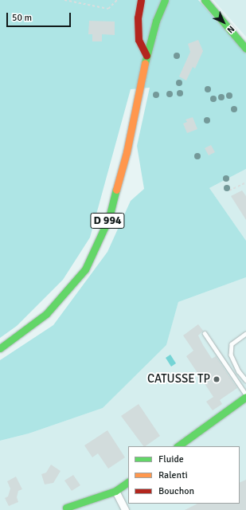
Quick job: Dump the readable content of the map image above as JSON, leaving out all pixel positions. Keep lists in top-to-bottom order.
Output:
{
  "streets": {
    "main road": ["D 994"]
  },
  "places": ["CATUSSE TP"],
  "legend": ["Fluide", "Ralenti", "Bouchon"],
  "scale_bar": "50 m",
  "north": "bottom right"
}
